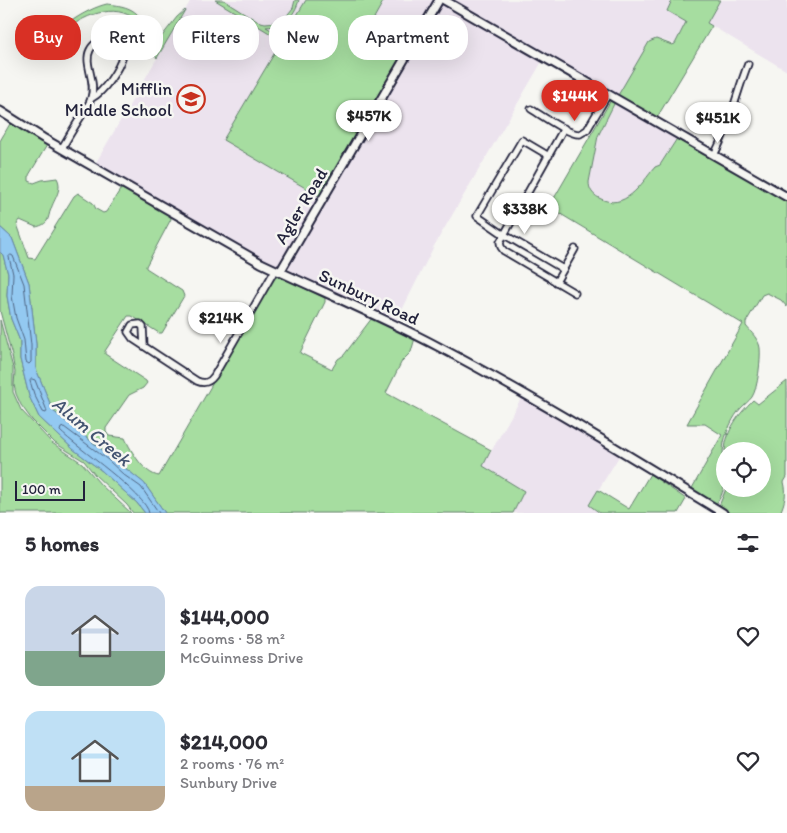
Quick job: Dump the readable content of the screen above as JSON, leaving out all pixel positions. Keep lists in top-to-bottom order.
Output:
{
  "streets": {
    "main road": ["Agler Road", "Sunbury Road"]
  },
  "crossings": [
    ["Agler Road", "Sunbury Road"]
  ],
  "water": ["Alum Creek"],
  "places": {
    "school or university": ["Mifflin Middle School"]
  },
  "scale_bar": "100 m",
  "page": {
    "chip": [
      "Buy",
      "Rent",
      "Filters",
      "New",
      "Apartment"
    ],
    "price": [
      "$144K",
      "$457K",
      "$451K",
      "$338K",
      "$214K"
    ],
    "scale": "100 m",
    "heading": "5 homes",
    "list": [
      {
        "name": "$144,000",
        "note": "2 rooms · 58 m² · McGuinness Drive"
      },
      {
        "name": "$214,000",
        "note": "2 rooms · 76 m² · Sunbury Drive"
      }
    ]
  }
}
